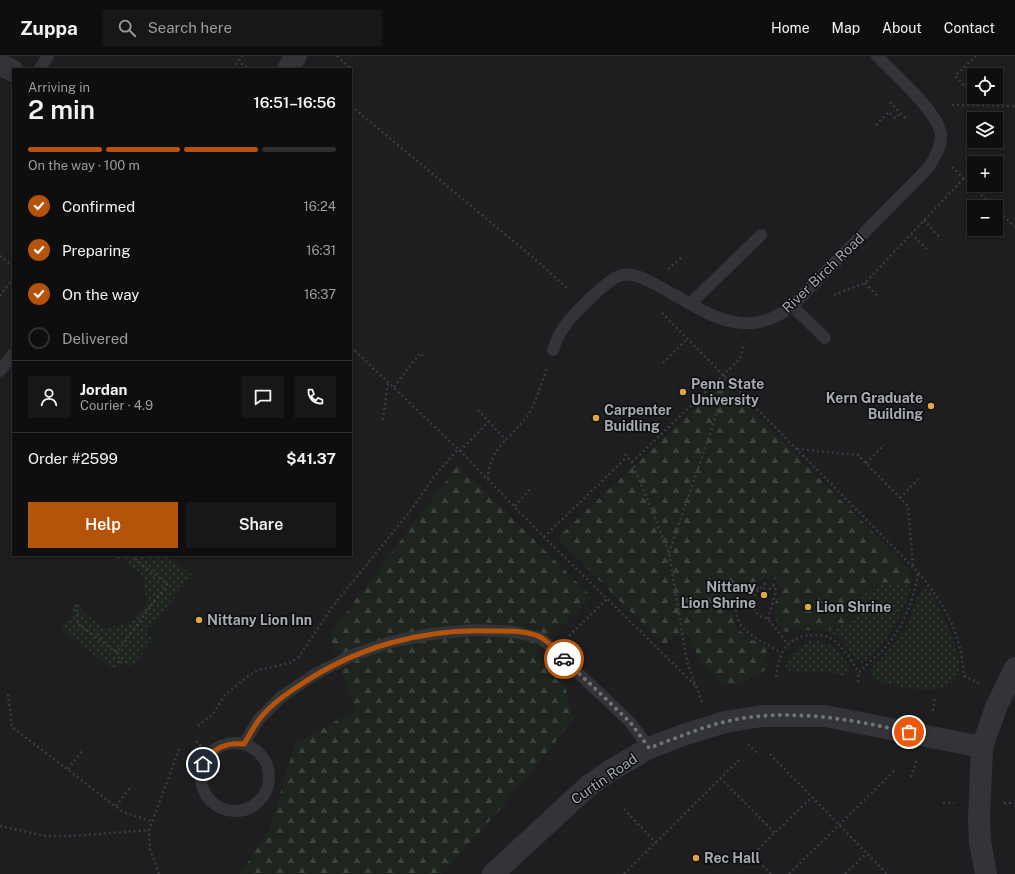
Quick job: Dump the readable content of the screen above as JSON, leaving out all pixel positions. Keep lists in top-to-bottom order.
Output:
{
  "streets": {
    "street": ["Curtin Road"],
    "lane": ["River Birch Road"]
  },
  "places": [
    "Penn State University",
    "Kern Graduate Building",
    "Carpenter Buidling",
    "Nittany Lion Shrine",
    "Lion Shrine",
    "Nittany Lion Inn",
    "Rec Hall"
  ],
  "page": {
    "header": "Zuppa",
    "search": "Search here",
    "nav": [
      "Home",
      "Map",
      "About",
      "Contact"
    ],
    "map_buttons": ["+", "−"],
    "heading": ["2 min", "Arriving in", "16:51–16:56"],
    "panel": [
      "Jordan",
      "Courier · 4.9",
      "Order #2599",
      "$41.37"
    ],
    "bar": "On the way · 100 m",
    "list": [
      ["Confirmed", "16:24"],
      ["Preparing", "16:31"],
      ["On the way", "16:37"],
      "Delivered"
    ],
    "buttons": ["Help", "Share"]
  }
}
